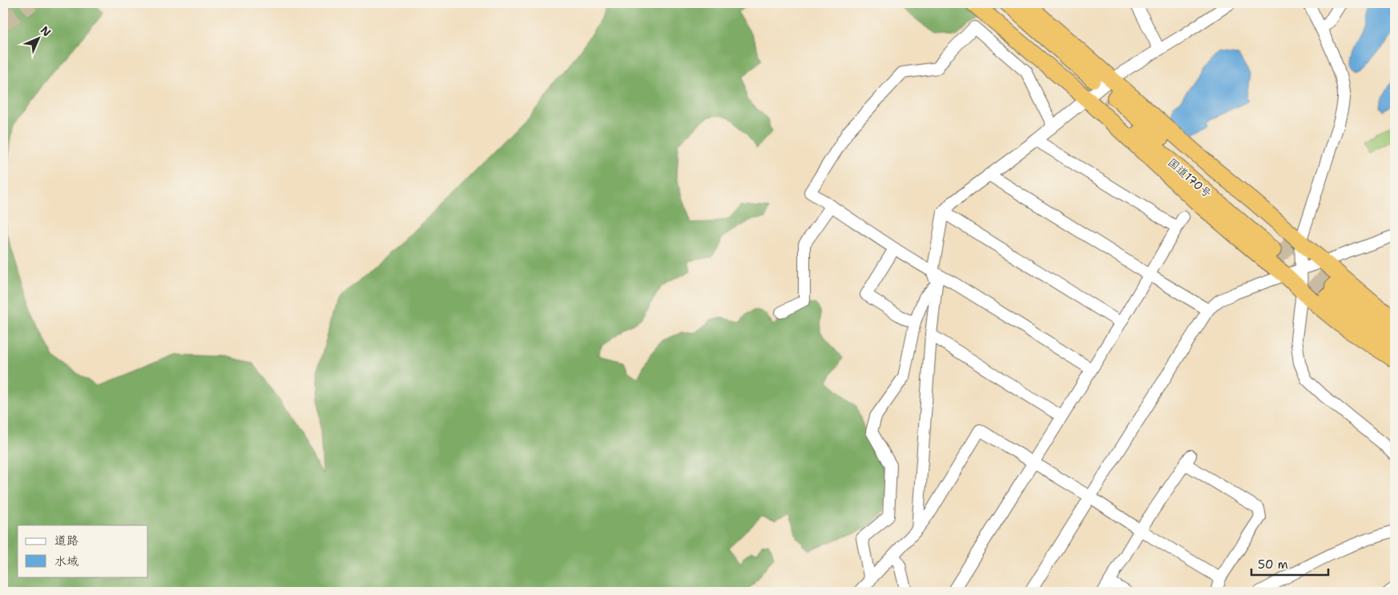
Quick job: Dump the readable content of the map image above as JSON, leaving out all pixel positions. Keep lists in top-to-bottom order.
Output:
{
  "streets": {
    "highway": ["国道170号"]
  },
  "legend": ["道路", "水域"],
  "scale_bar": "50 m",
  "north": "top right"
}
